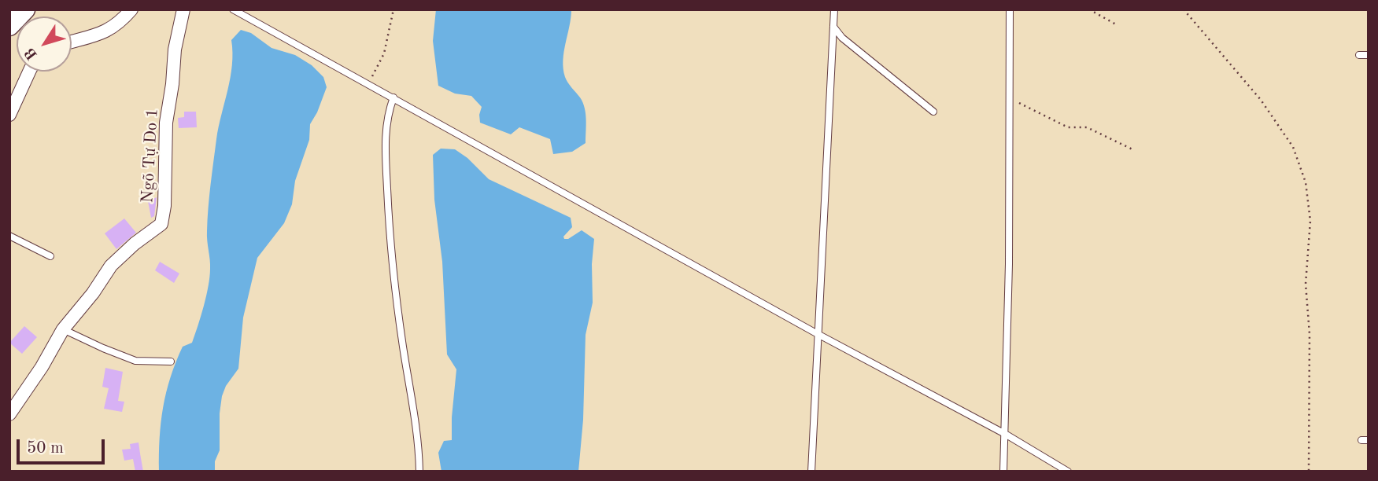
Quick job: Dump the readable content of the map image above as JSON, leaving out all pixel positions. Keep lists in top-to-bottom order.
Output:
{
  "streets": {
    "street": ["Ngõ Tự Do 1"]
  },
  "scale_bar": "50 m",
  "north": "bottom left"
}
